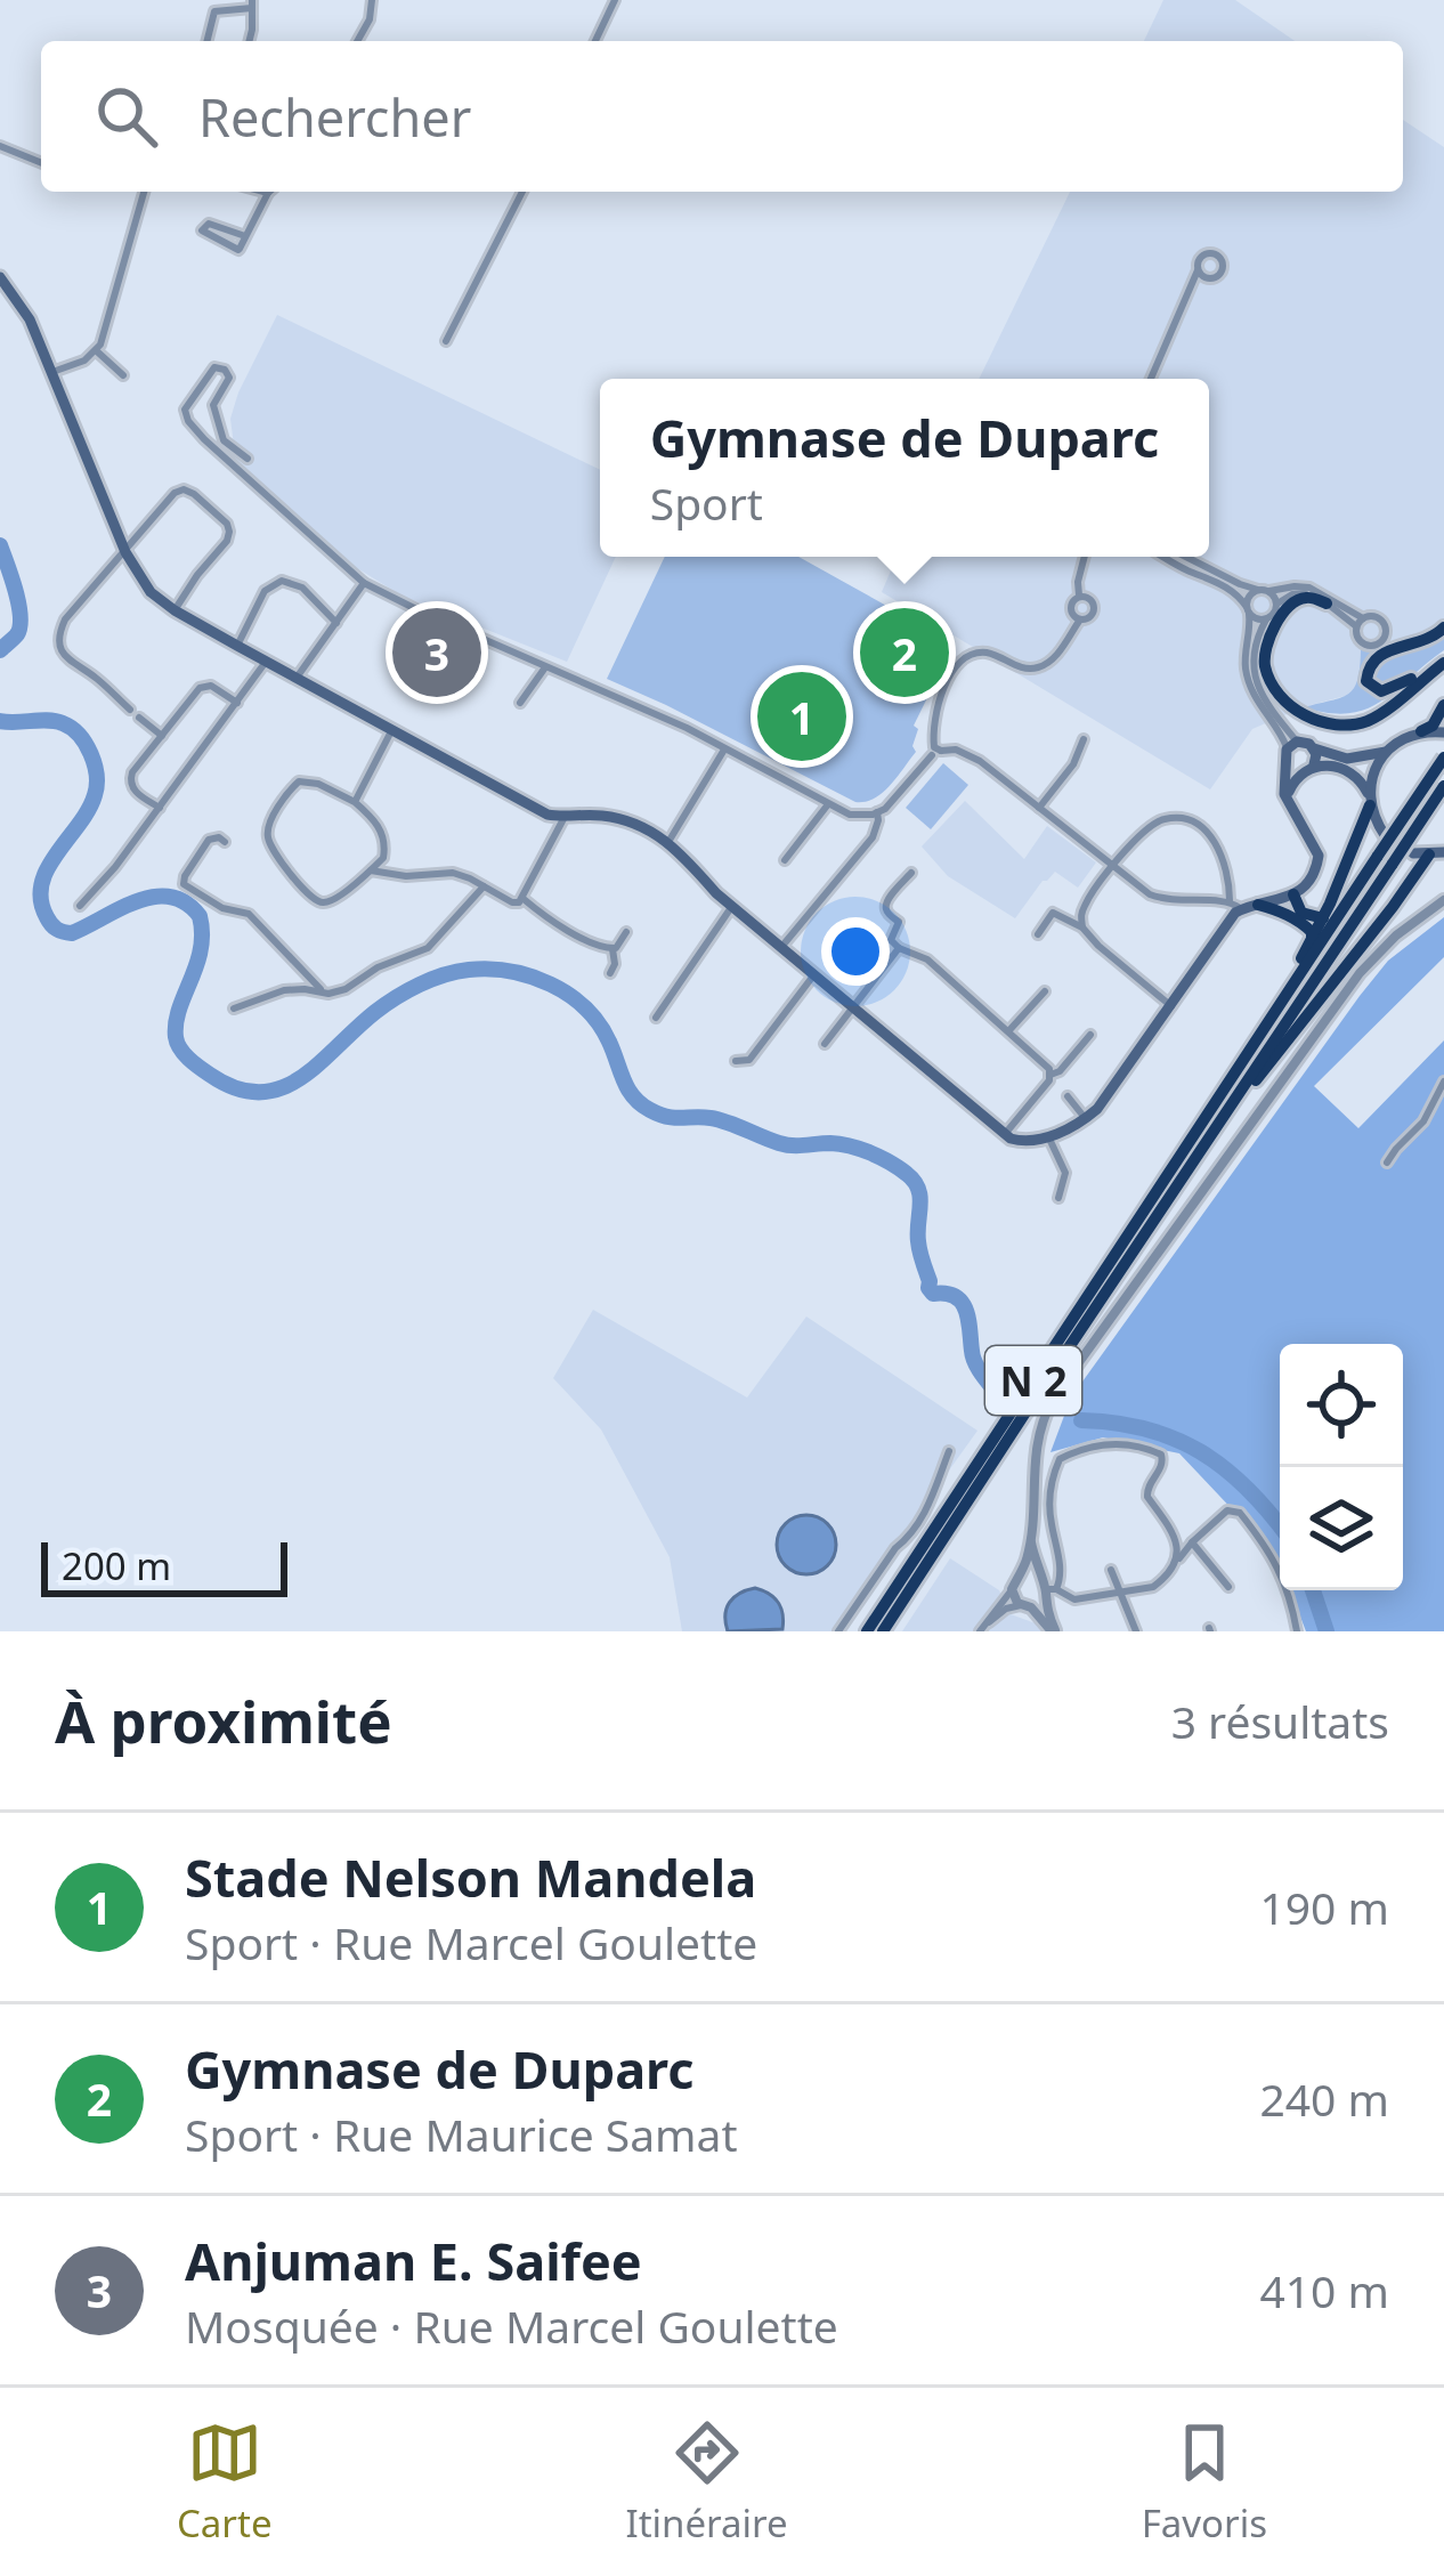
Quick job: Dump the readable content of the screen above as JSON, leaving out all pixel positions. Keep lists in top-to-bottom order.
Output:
{
  "streets": {
    "highway": ["N 2"]
  },
  "scale_bar": "200 m",
  "page": {
    "search": "Rechercher",
    "popup": ["Gymnase de Duparc", "Sport"],
    "pins": ["2", "3", "1"],
    "scale": "200 m",
    "heading": ["À proximité", "3 résultats"],
    "list": [
      {
        "mark": "1",
        "name": "Stade Nelson Mandela",
        "note": "Sport · Rue Marcel Goulette",
        "value": "190 m"
      },
      {
        "mark": "2",
        "name": "Gymnase de Duparc",
        "note": "Sport · Rue Maurice Samat",
        "value": "240 m"
      },
      {
        "mark": "3",
        "name": "Anjuman E. Saifee",
        "note": "Mosquée · Rue Marcel Goulette",
        "value": "410 m"
      }
    ],
    "nav": ["Carte", "Itinéraire", "Favoris"]
  }
}
